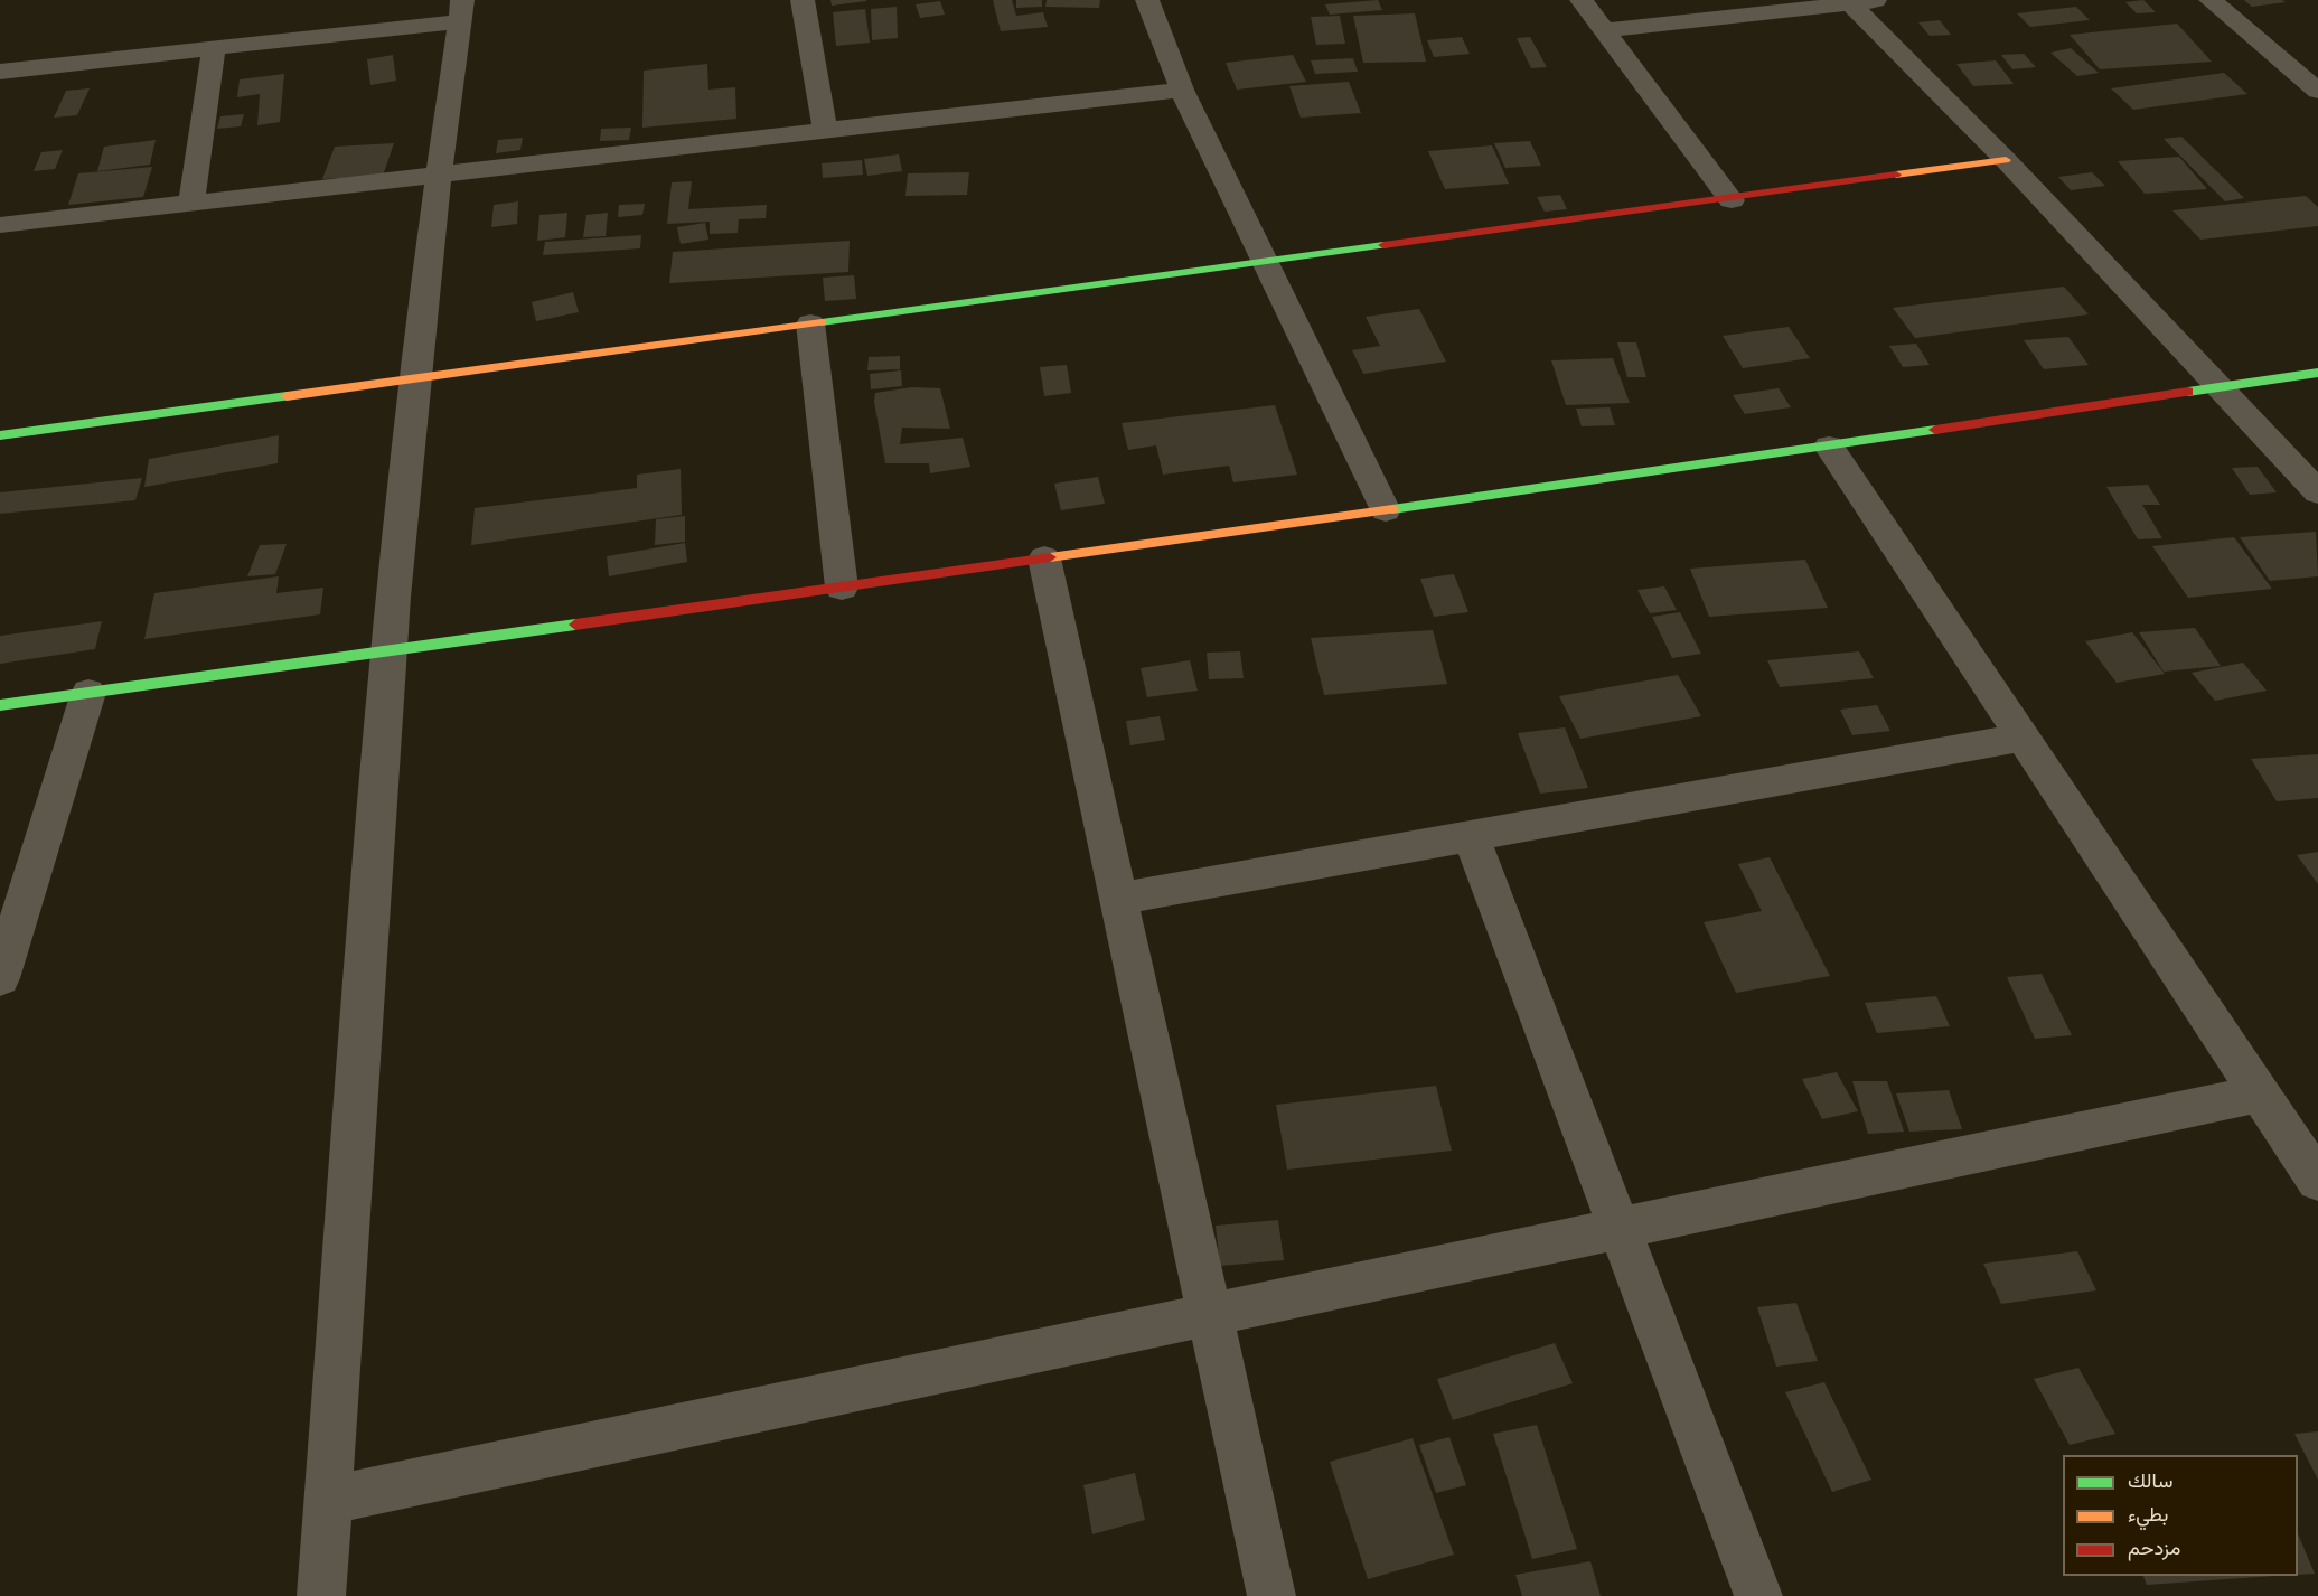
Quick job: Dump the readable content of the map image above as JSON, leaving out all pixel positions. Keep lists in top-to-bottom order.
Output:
{
  "legend": ["سالك", "بطيء", "مزدحم"]
}
